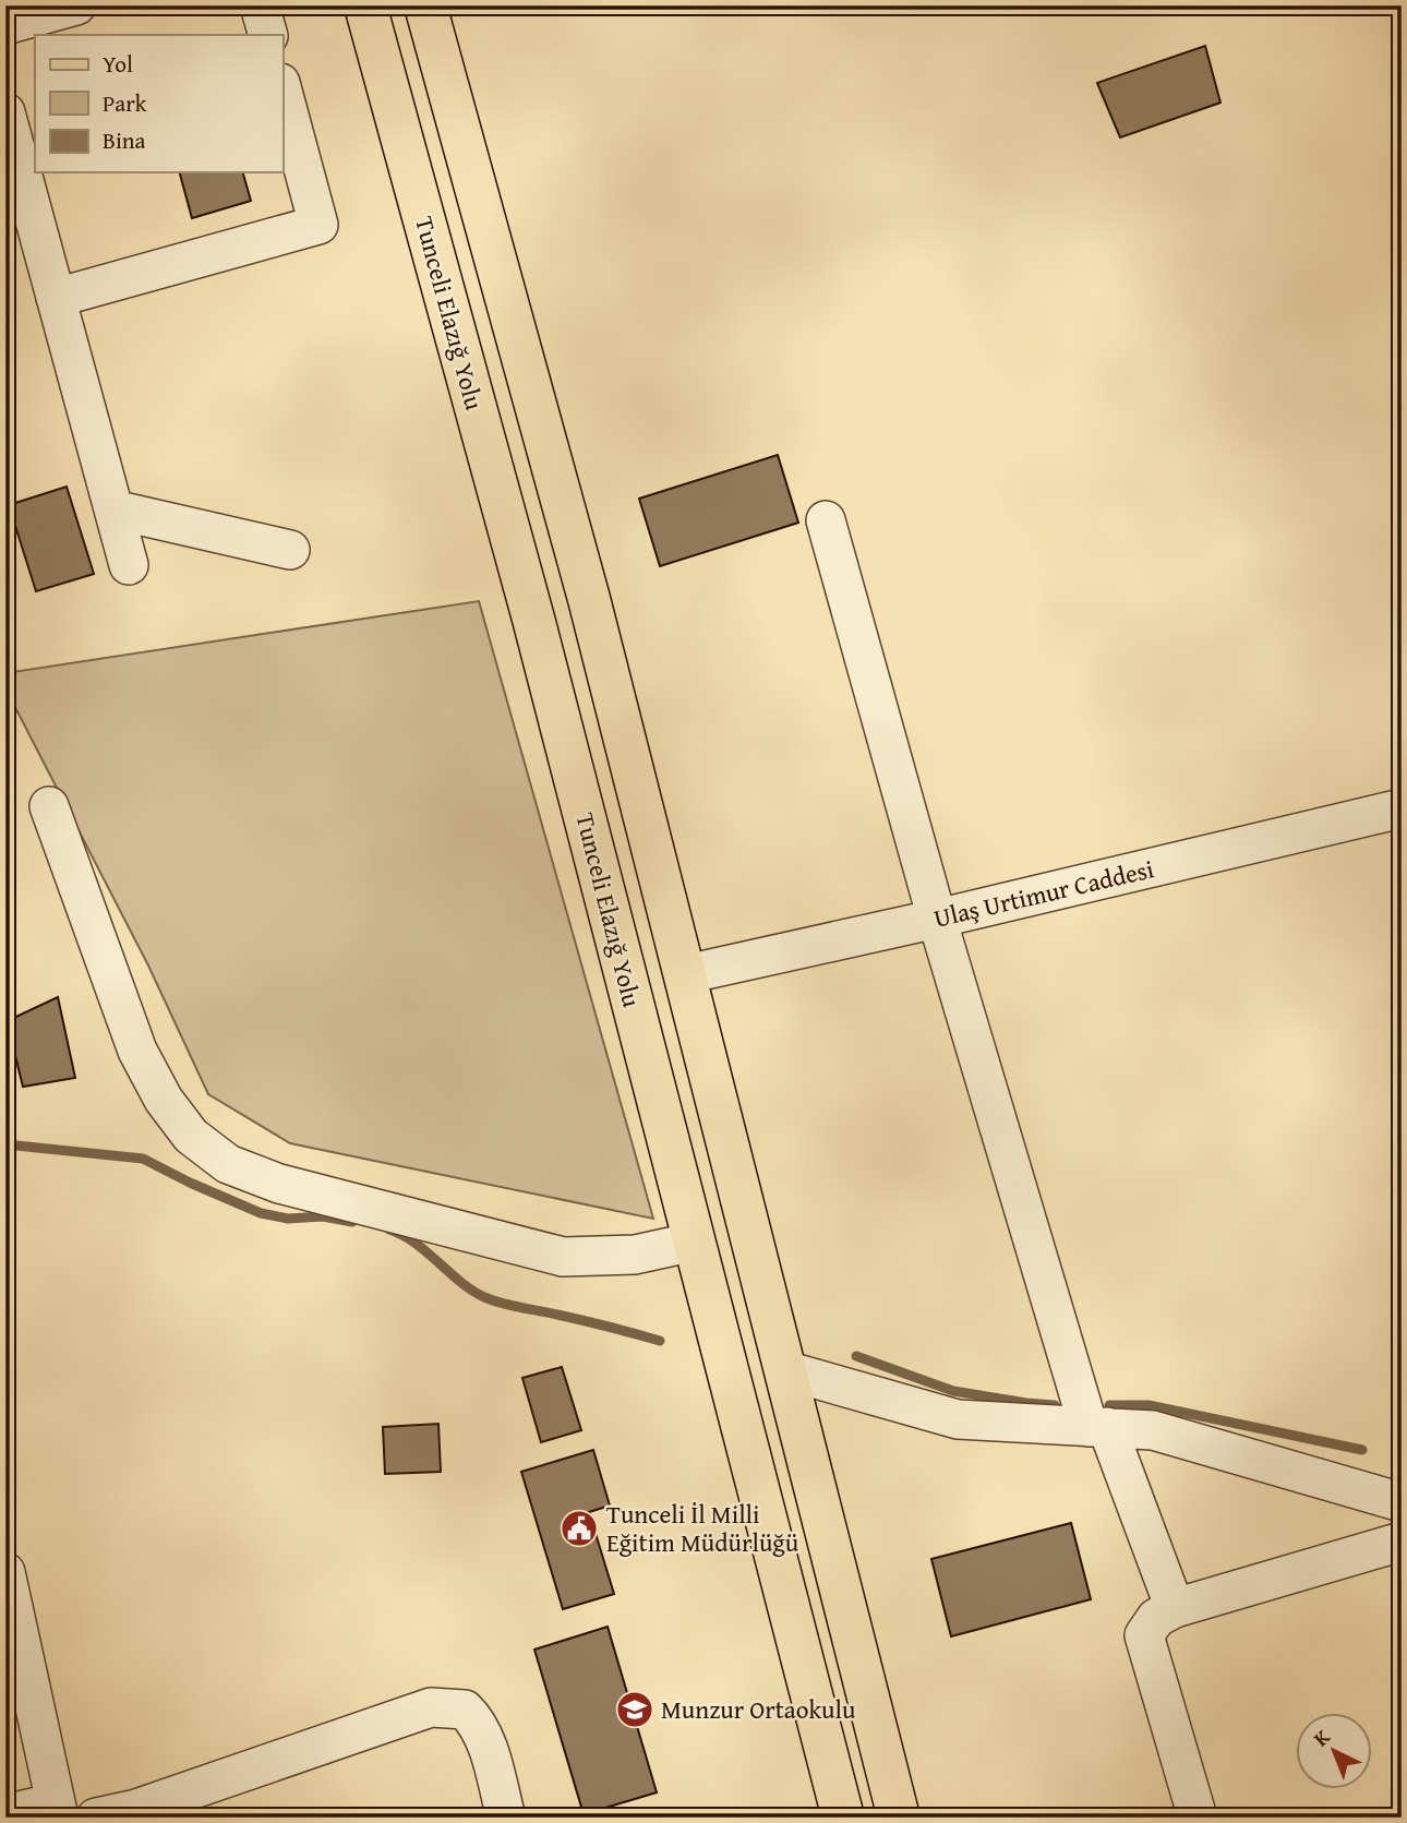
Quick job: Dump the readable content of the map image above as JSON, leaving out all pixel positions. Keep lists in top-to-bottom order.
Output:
{
  "streets": {
    "main road": ["Tunceli Elazığ Yolu"],
    "street": ["Ulaş Urtimur Caddesi"]
  },
  "places": {
    "public building": ["Tunceli İl Milli Eğitim Müdürlüğü"],
    "school or university": ["Munzur Ortaokulu"]
  },
  "legend": ["Yol", "Park", "Bina"],
  "north": "top left"
}
